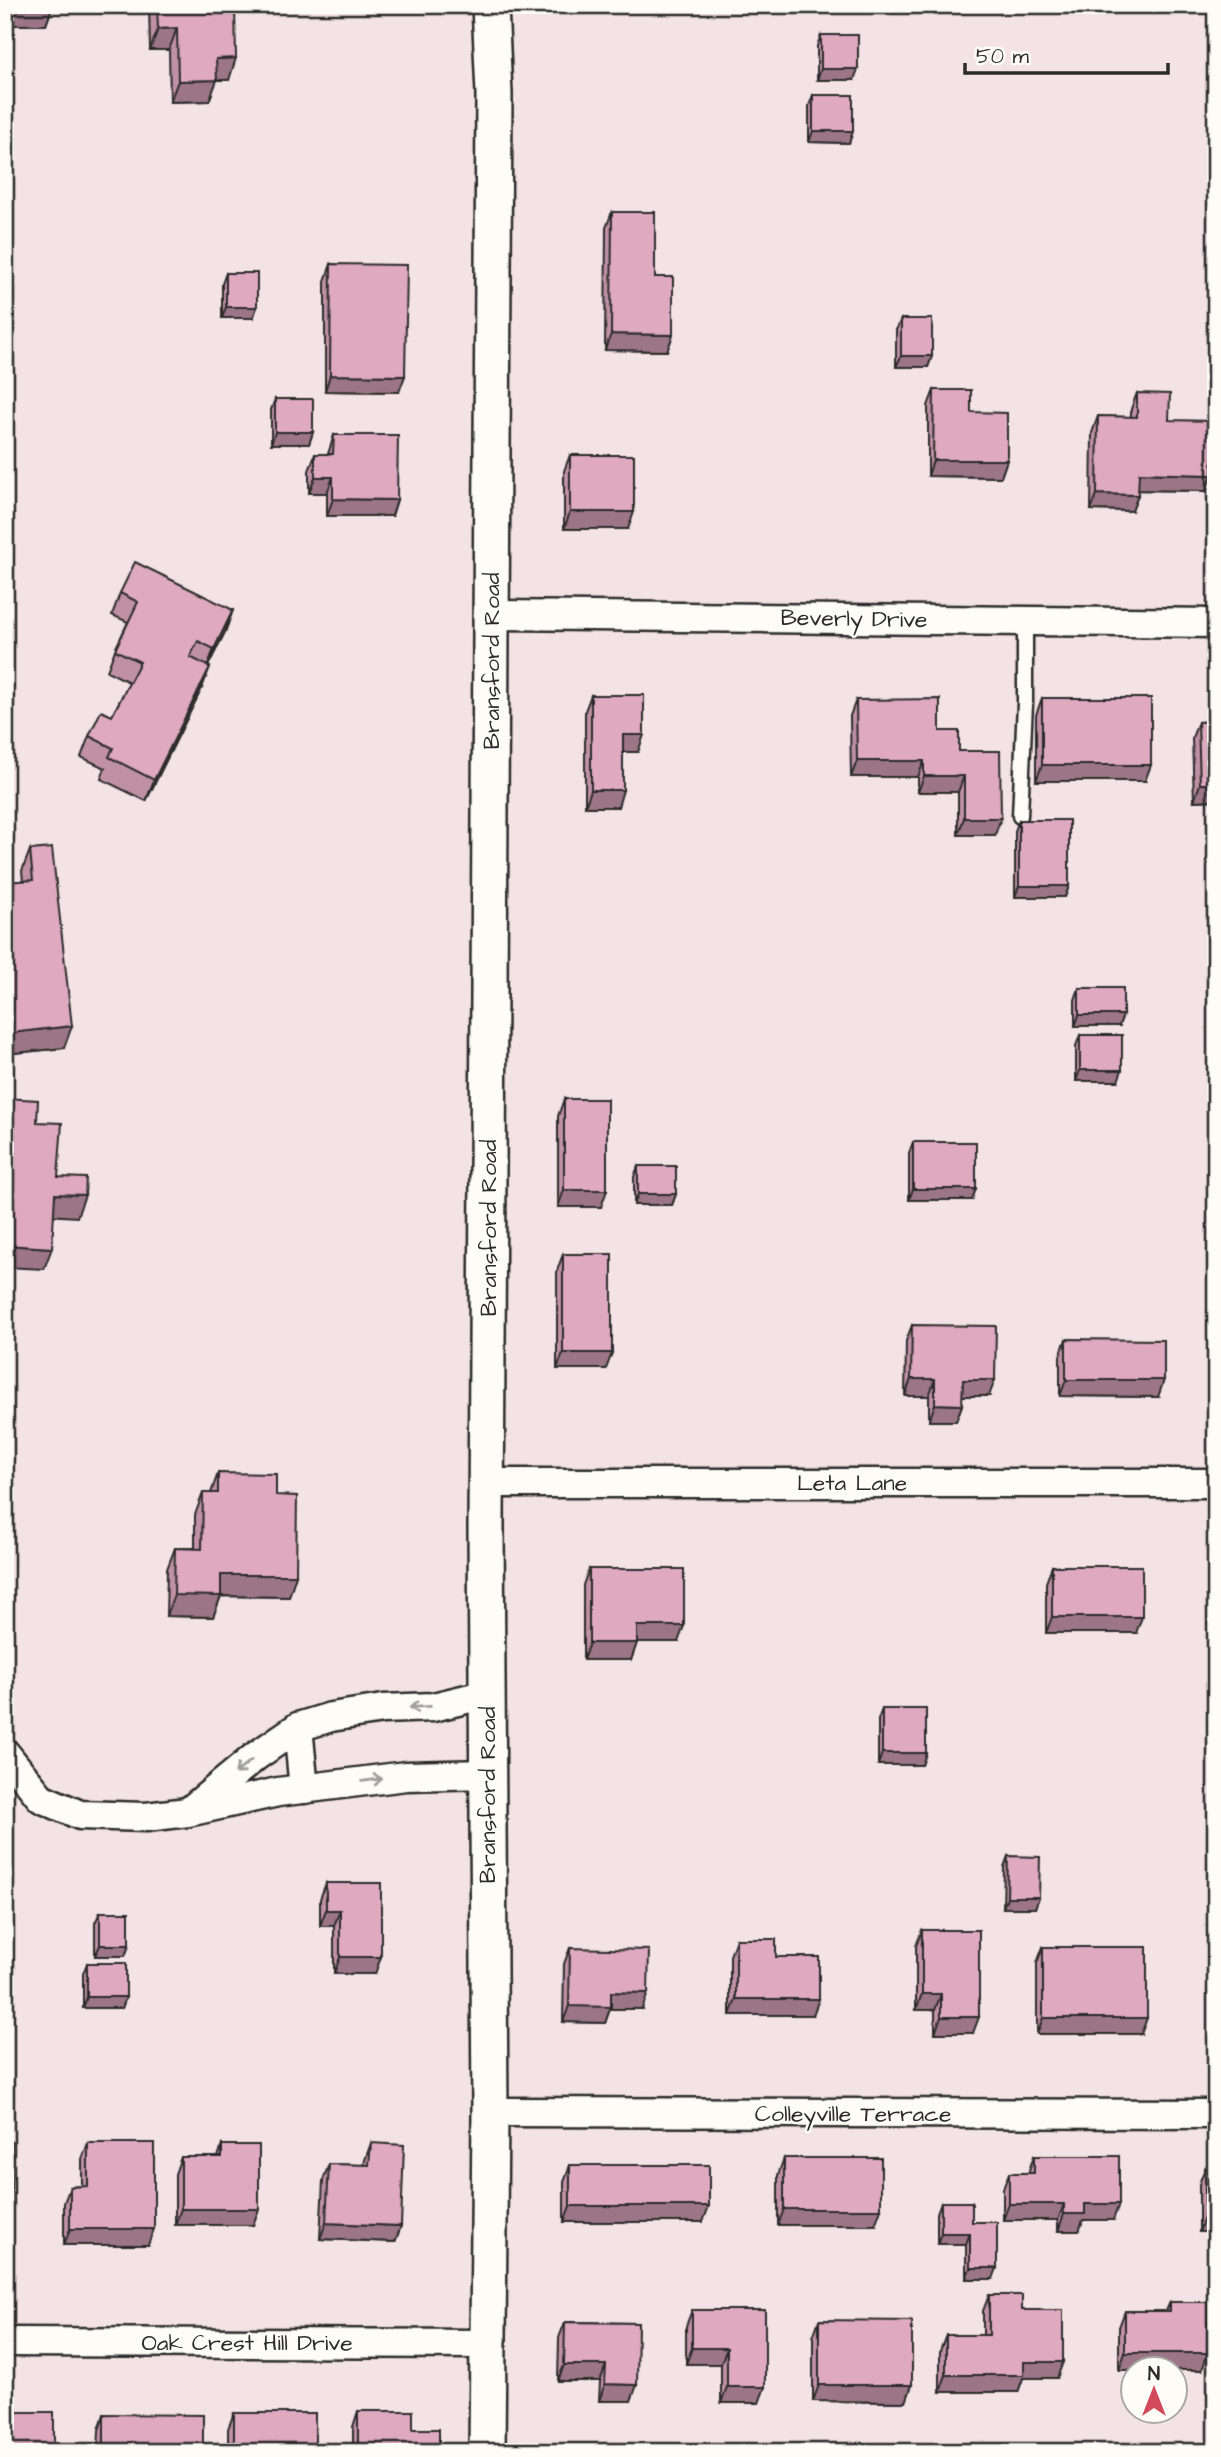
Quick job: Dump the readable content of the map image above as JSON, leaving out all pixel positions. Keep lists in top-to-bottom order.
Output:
{
  "streets": {
    "street": [
      "Beverly Drive",
      "Bransford Road",
      "Leta Lane",
      "Colleyville Terrace",
      "Oak Crest Hill Drive"
    ]
  },
  "crossings": [
    ["Beverly Drive", "Bransford Road"],
    ["Bransford Road", "Leta Lane"],
    ["Bransford Road", "Colleyville Terrace"],
    ["Bransford Road", "Oak Crest Hill Drive"]
  ],
  "scale_bar": "50 m",
  "north": "top"
}
